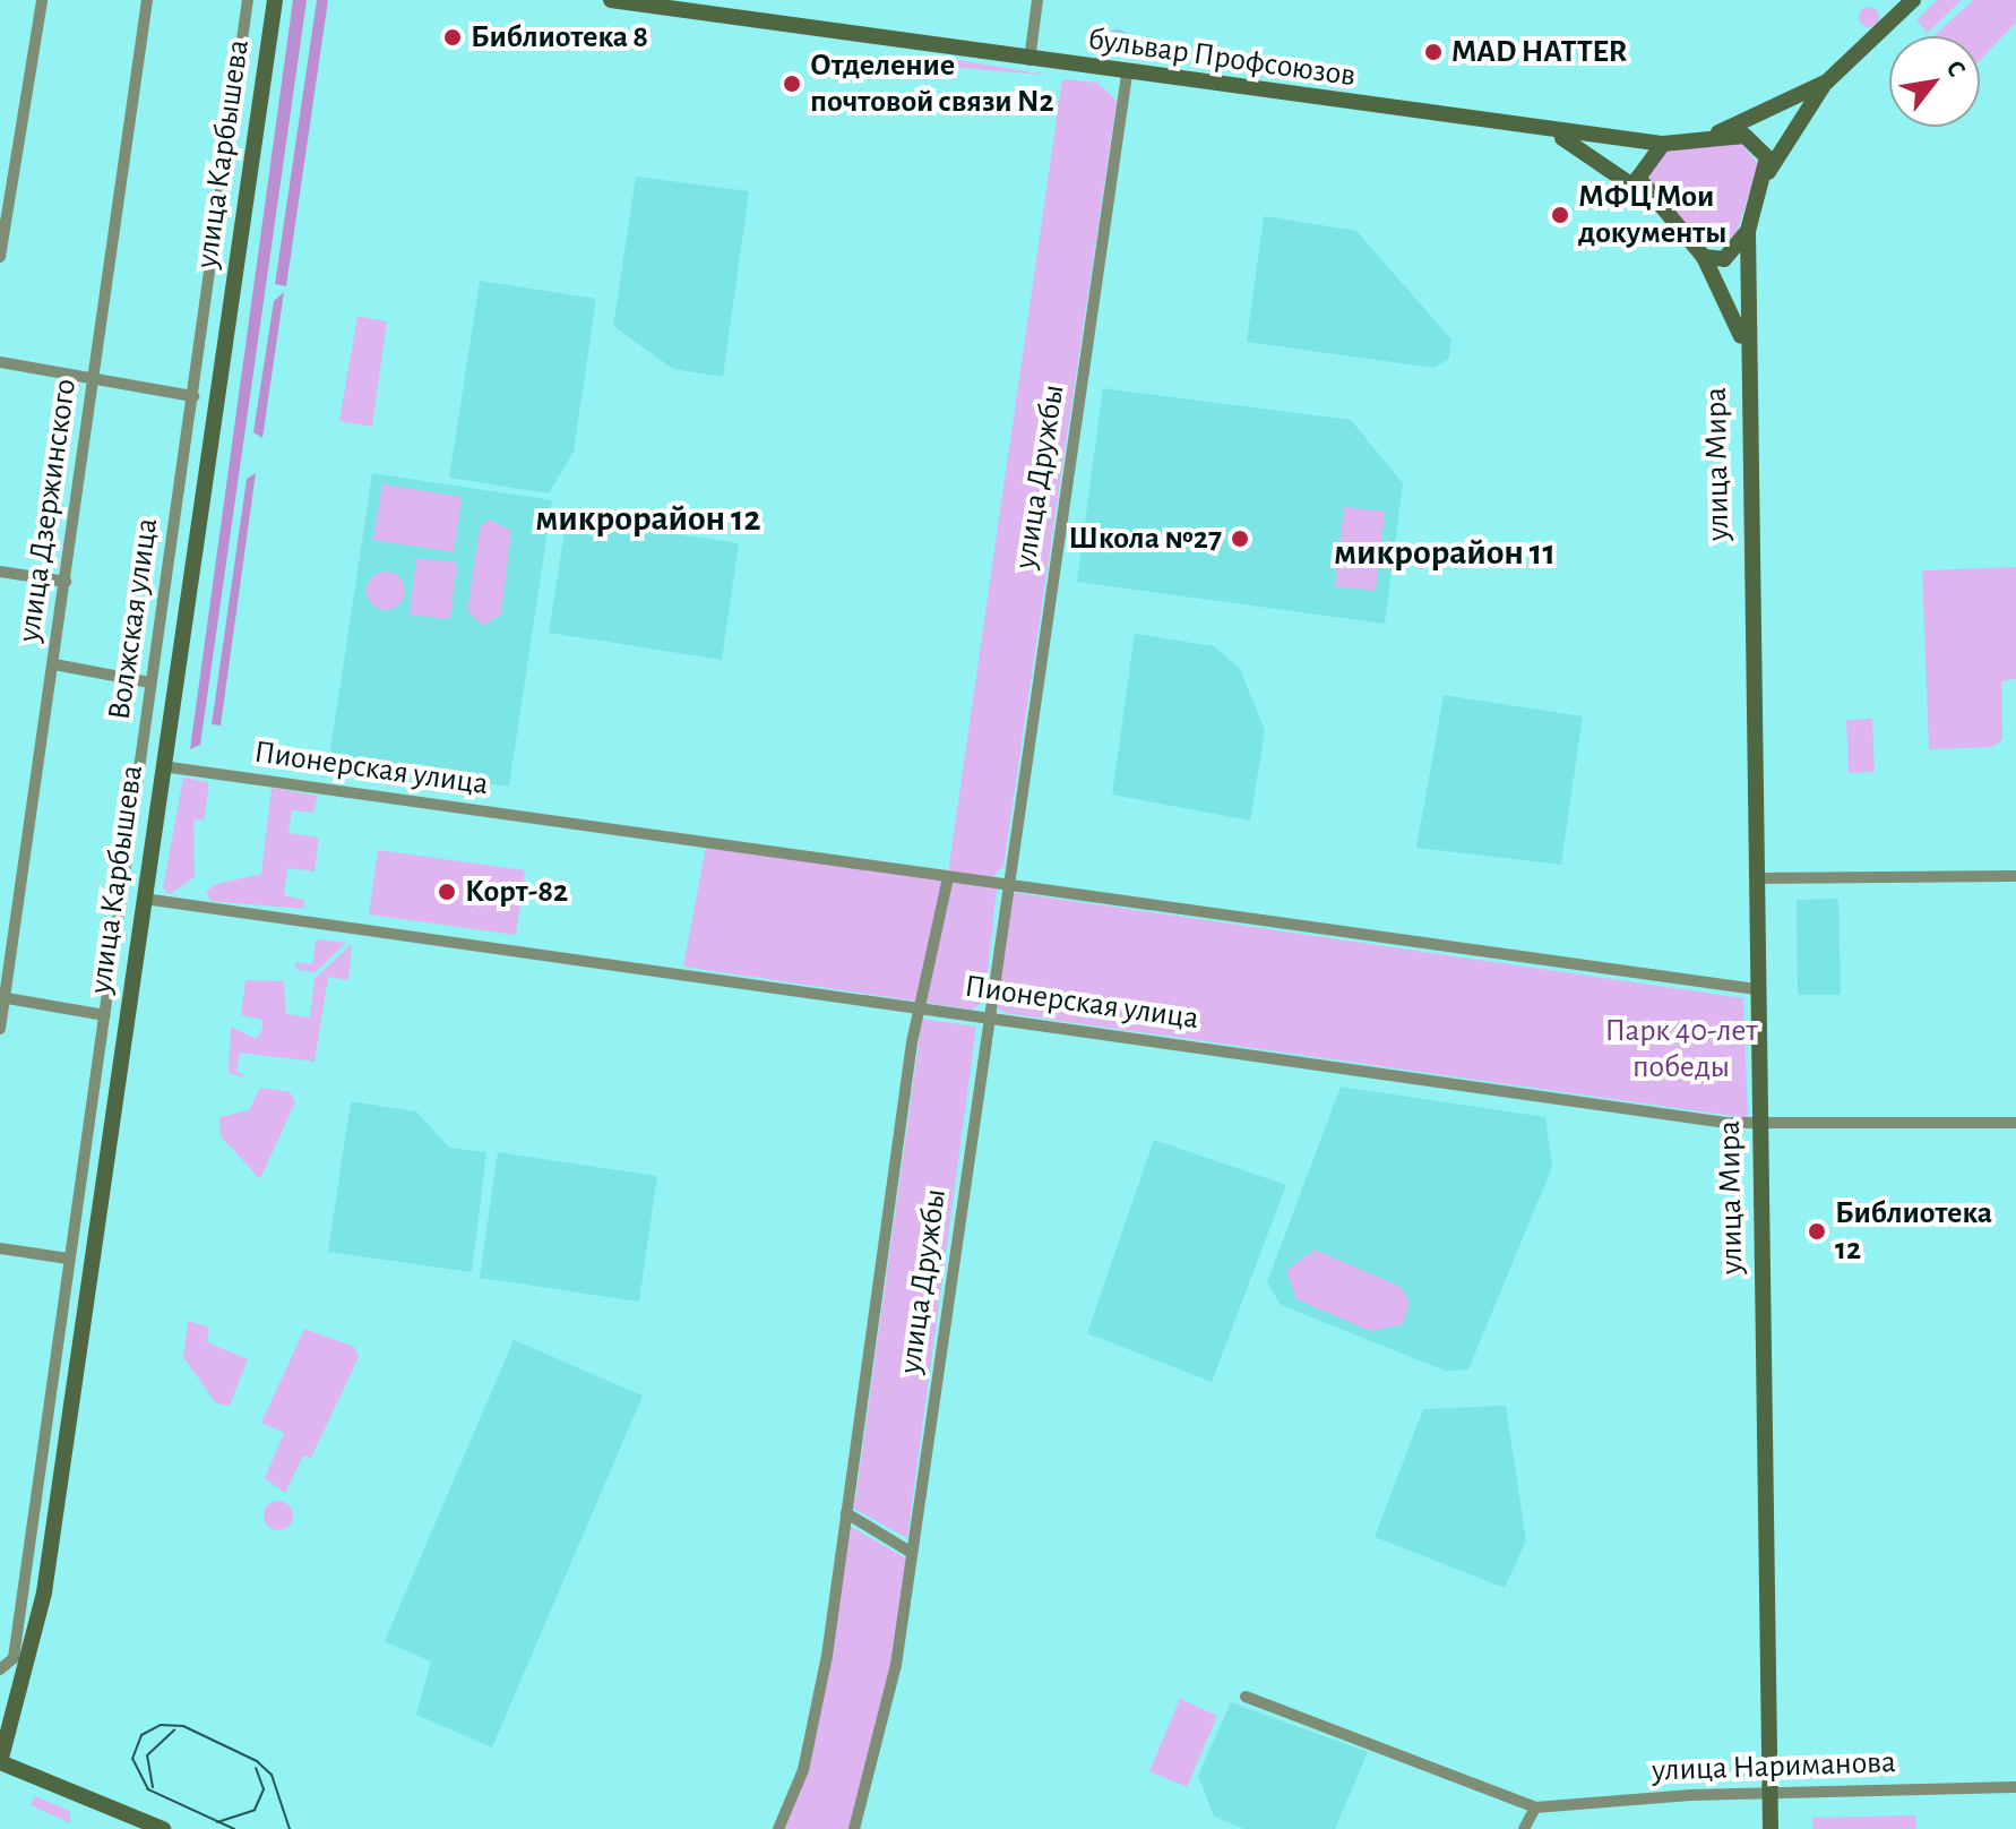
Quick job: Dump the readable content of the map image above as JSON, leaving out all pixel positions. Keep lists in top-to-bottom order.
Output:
{
  "streets": {
    "street": [
      "бульвар Профсоюзов",
      "улица Карбышева",
      "улица Мира",
      "улица Дружбы",
      "улица Дзержинского",
      "Волжская улица",
      "Пионерская улица",
      "улица Нариманова"
    ]
  },
  "crossings": [
    ["бульвар Профсоюзов", "улица Мира"],
    ["бульвар Профсоюзов", "улица Дружбы"],
    ["улица Карбышева", "Пионерская улица"],
    ["улица Мира", "Пионерская улица"],
    ["улица Мира", "улица Нариманова"],
    ["улица Дружбы", "Пионерская улица"]
  ],
  "districts": ["микрорайон 12", "микрорайон 11"],
  "parks": ["Парк 40-лет победы"],
  "places": [
    "Библиотека 8",
    "MAD HATTER",
    "Отделение почтовой связи N2",
    "МФЦ Мои документы",
    "Школа №27",
    "Корт-82",
    "Библиотека 12"
  ],
  "north": "top right"
}
